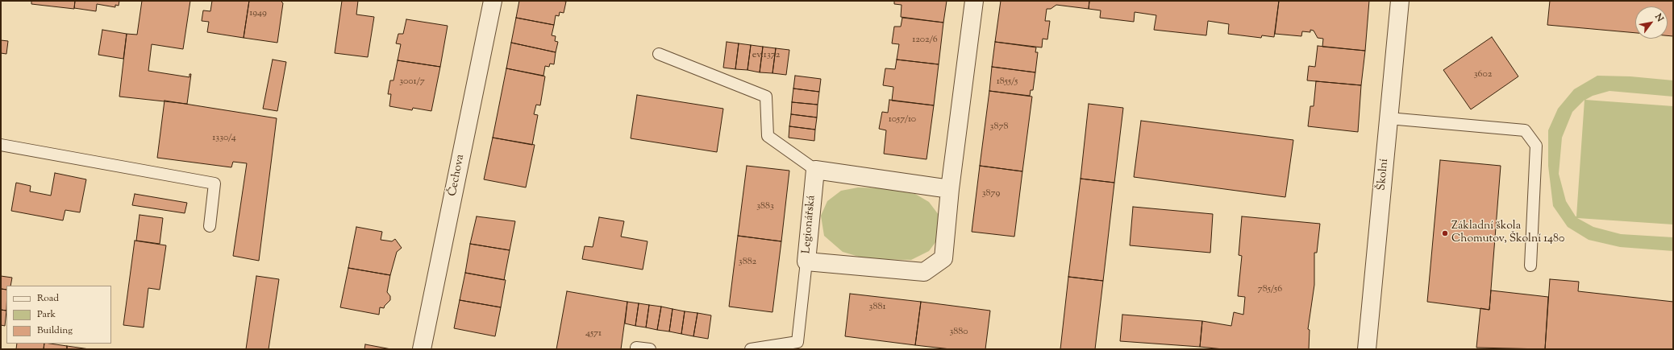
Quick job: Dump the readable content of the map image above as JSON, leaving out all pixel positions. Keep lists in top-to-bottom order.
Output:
{
  "streets": {
    "street": ["Školní", "Čechova", "Legionářská"]
  },
  "places": ["Základní škola Chomutov, Školní 1480"],
  "house_numbers": [
    "1949",
    "1202/6",
    "ev.1372",
    "3602",
    "3001/7",
    "1855/5",
    "1057/10",
    "3878",
    "1330/4",
    "3879",
    "3883",
    "3882",
    "785/56",
    "3881",
    "3880",
    "4571"
  ],
  "legend": ["Road", "Park", "Building"],
  "north": "top right"
}
